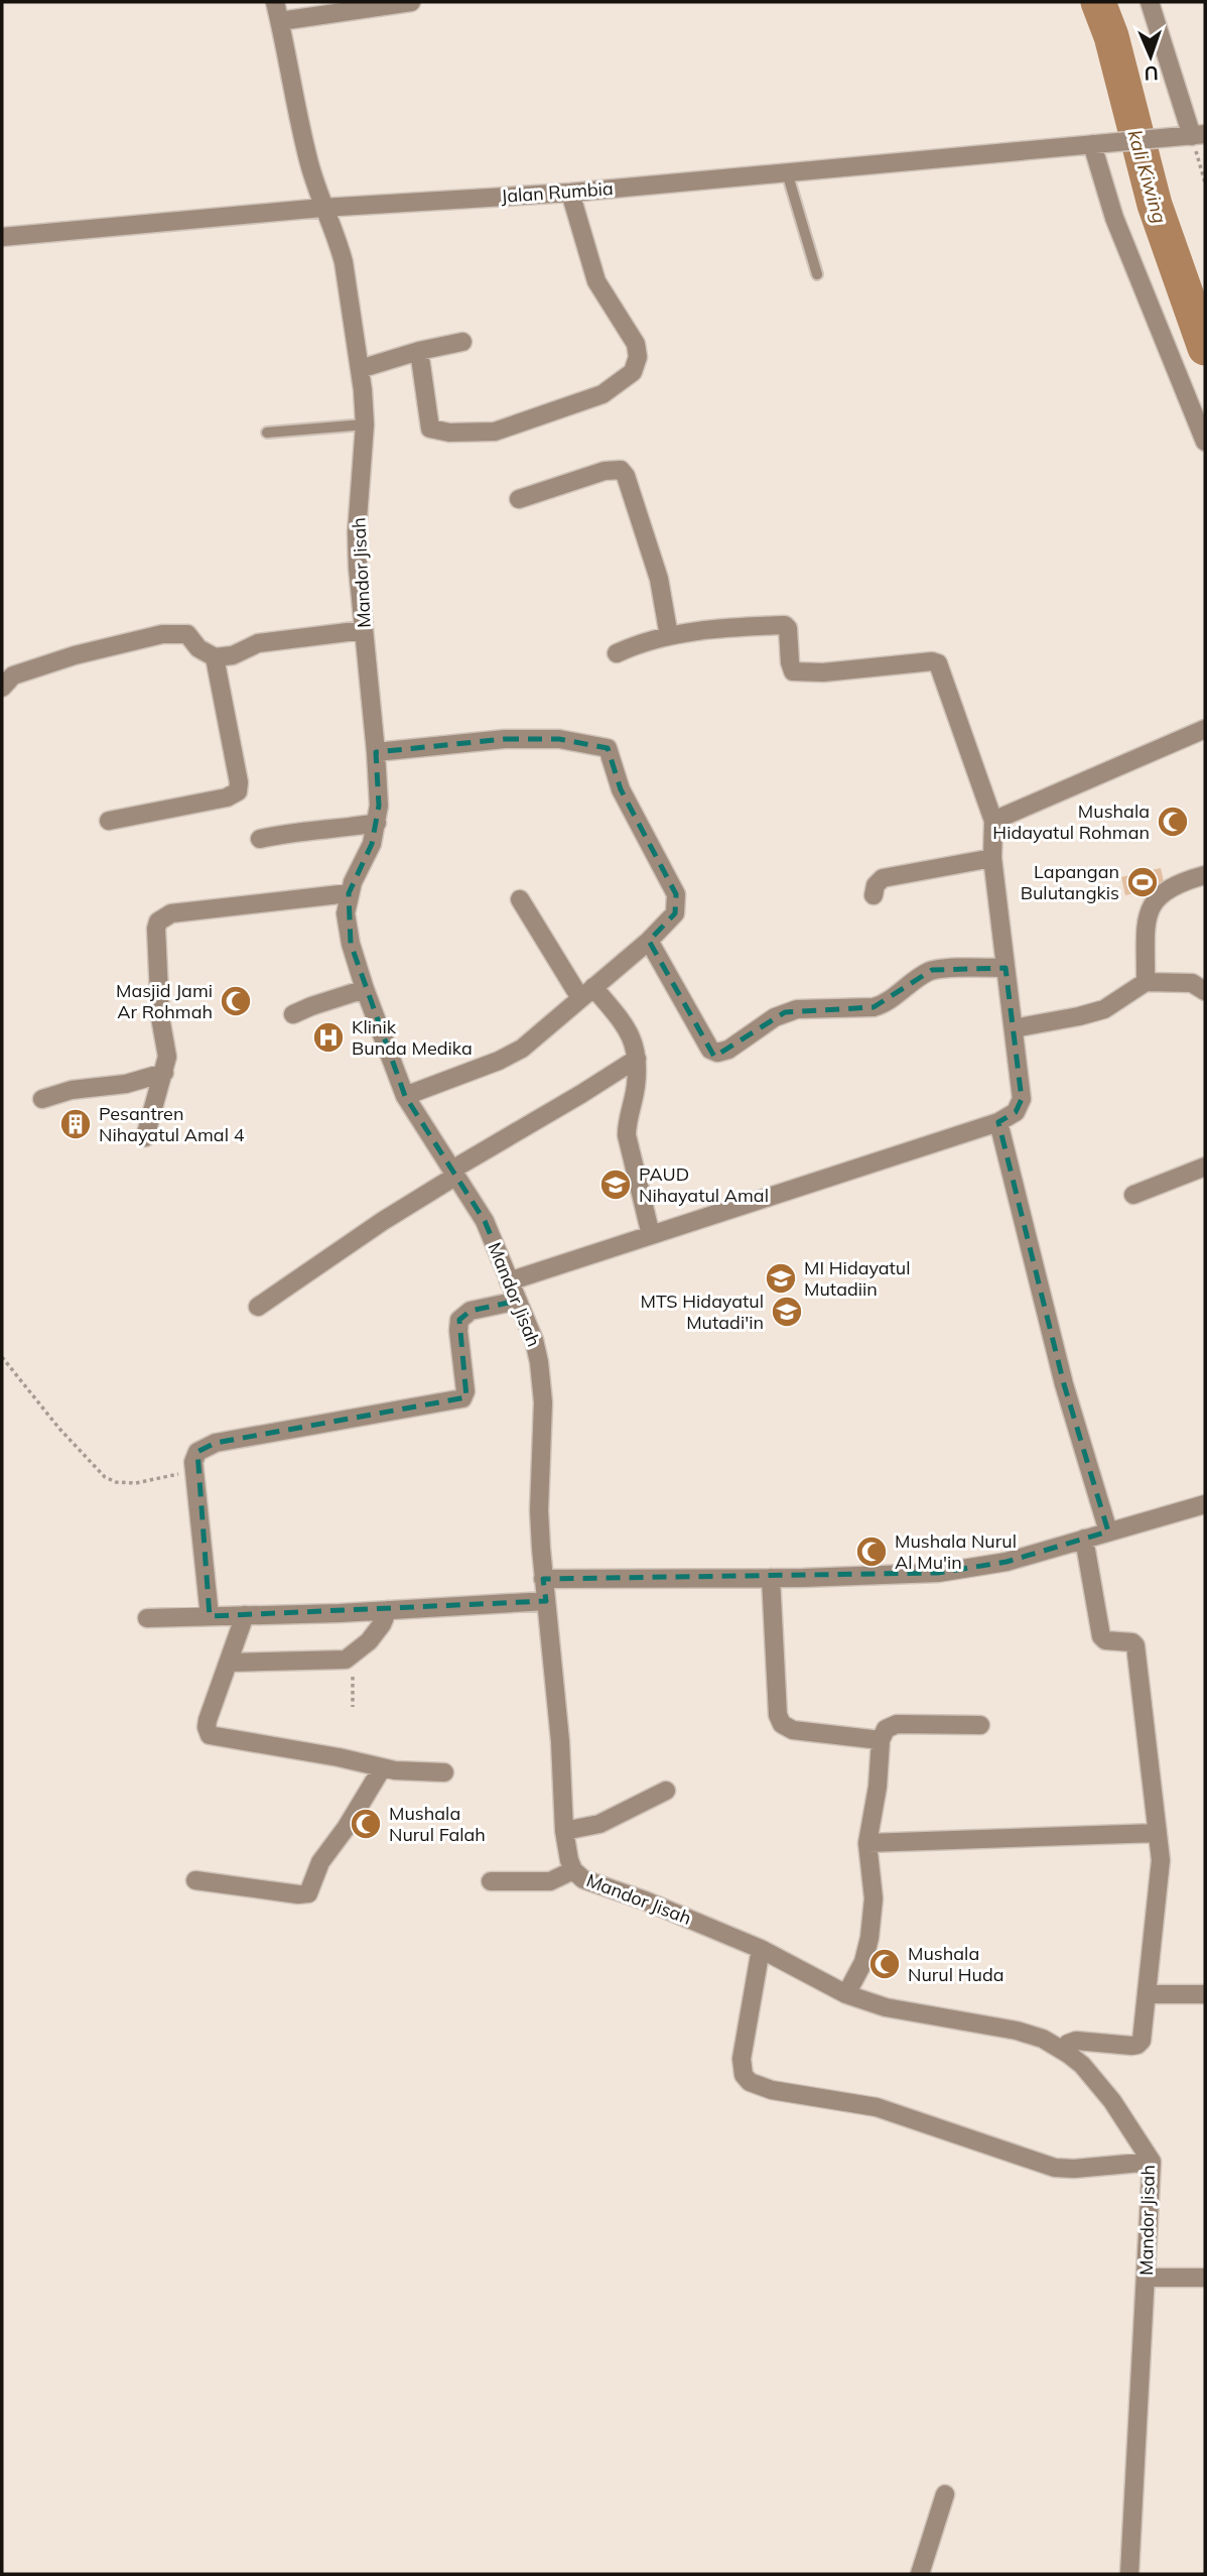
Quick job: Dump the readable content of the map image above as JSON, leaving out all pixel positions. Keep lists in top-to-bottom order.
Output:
{
  "streets": {
    "street": ["Jalan Rumbia", "Mandor Jisah"]
  },
  "crossings": [
    ["Jalan Rumbia", "Mandor Jisah"]
  ],
  "water": ["kali Kiwing"],
  "places": {
    "mosque": [
      "Mushala Hidayatul Rohman",
      "Masjid Jami Ar Rohmah",
      "Mushala Nurul Al Mu'in",
      "Mushala Nurul Falah",
      "Mushala Nurul Huda"
    ],
    "sports": ["Lapangan Bulutangkis"],
    "hospital": ["Klinik Bunda Medika"],
    "building": ["Pesantren Nihayatul Amal 4"],
    "school or university": ["PAUD Nihayatul Amal", "MI Hidayatul Mutadiin", "MTS Hidayatul Mutadi'in"]
  },
  "north": "bottom"
}
